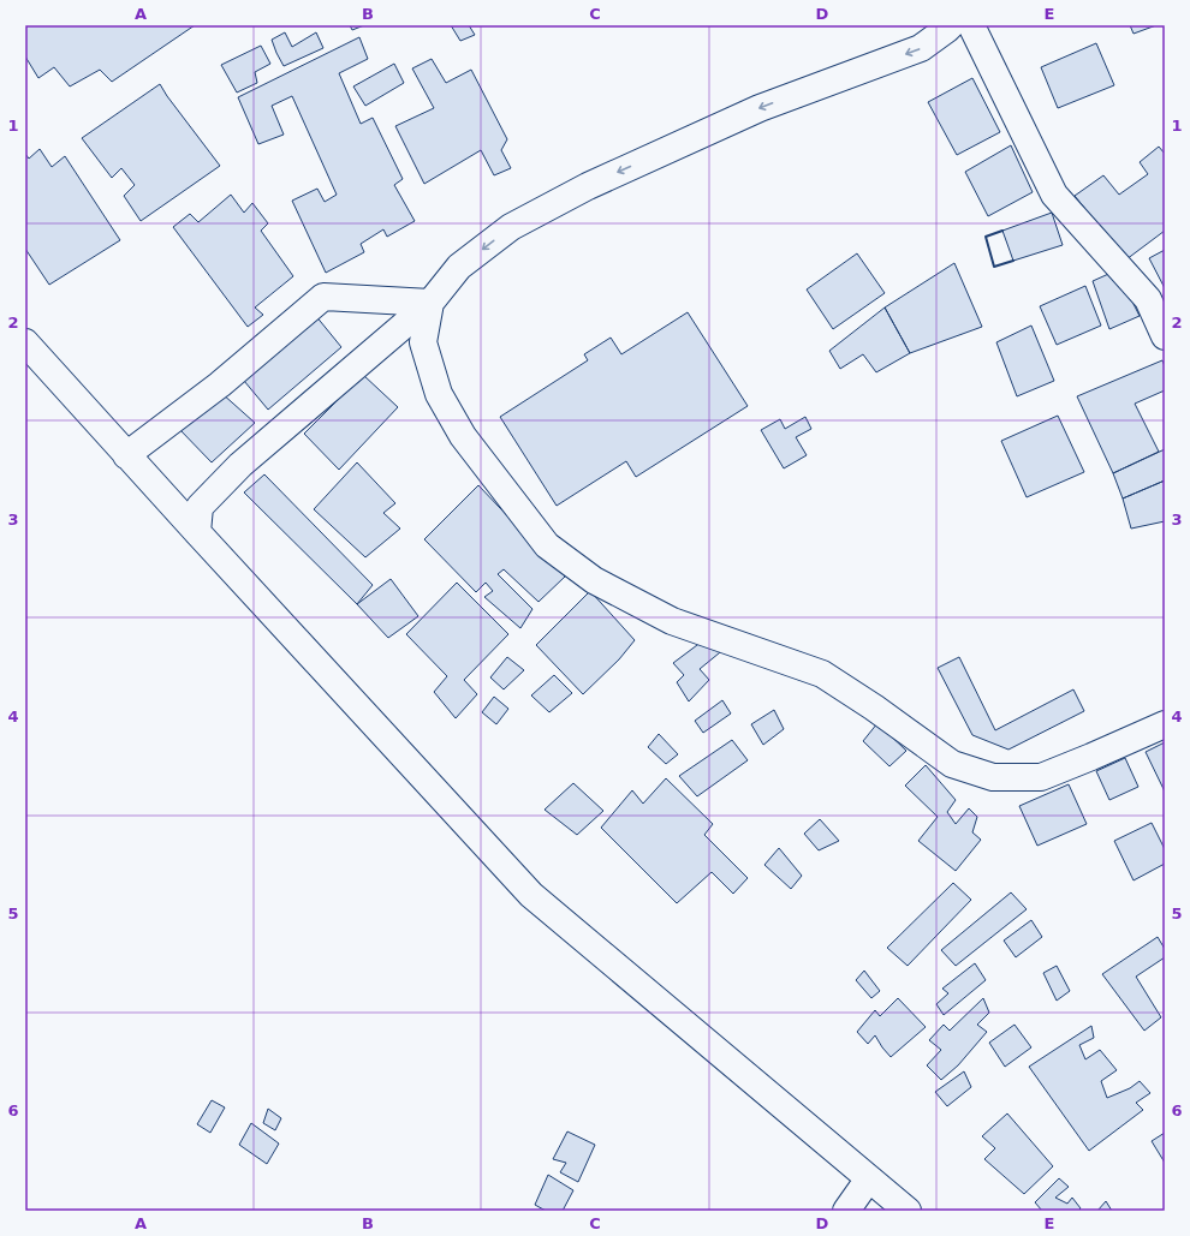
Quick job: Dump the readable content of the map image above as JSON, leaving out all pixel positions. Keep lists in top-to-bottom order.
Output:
{
  "grid": {
    "columns": [
      "A",
      "B",
      "C",
      "D",
      "E"
    ],
    "rows": [
      "1",
      "2",
      "3",
      "4",
      "5",
      "6"
    ]
  }
}
